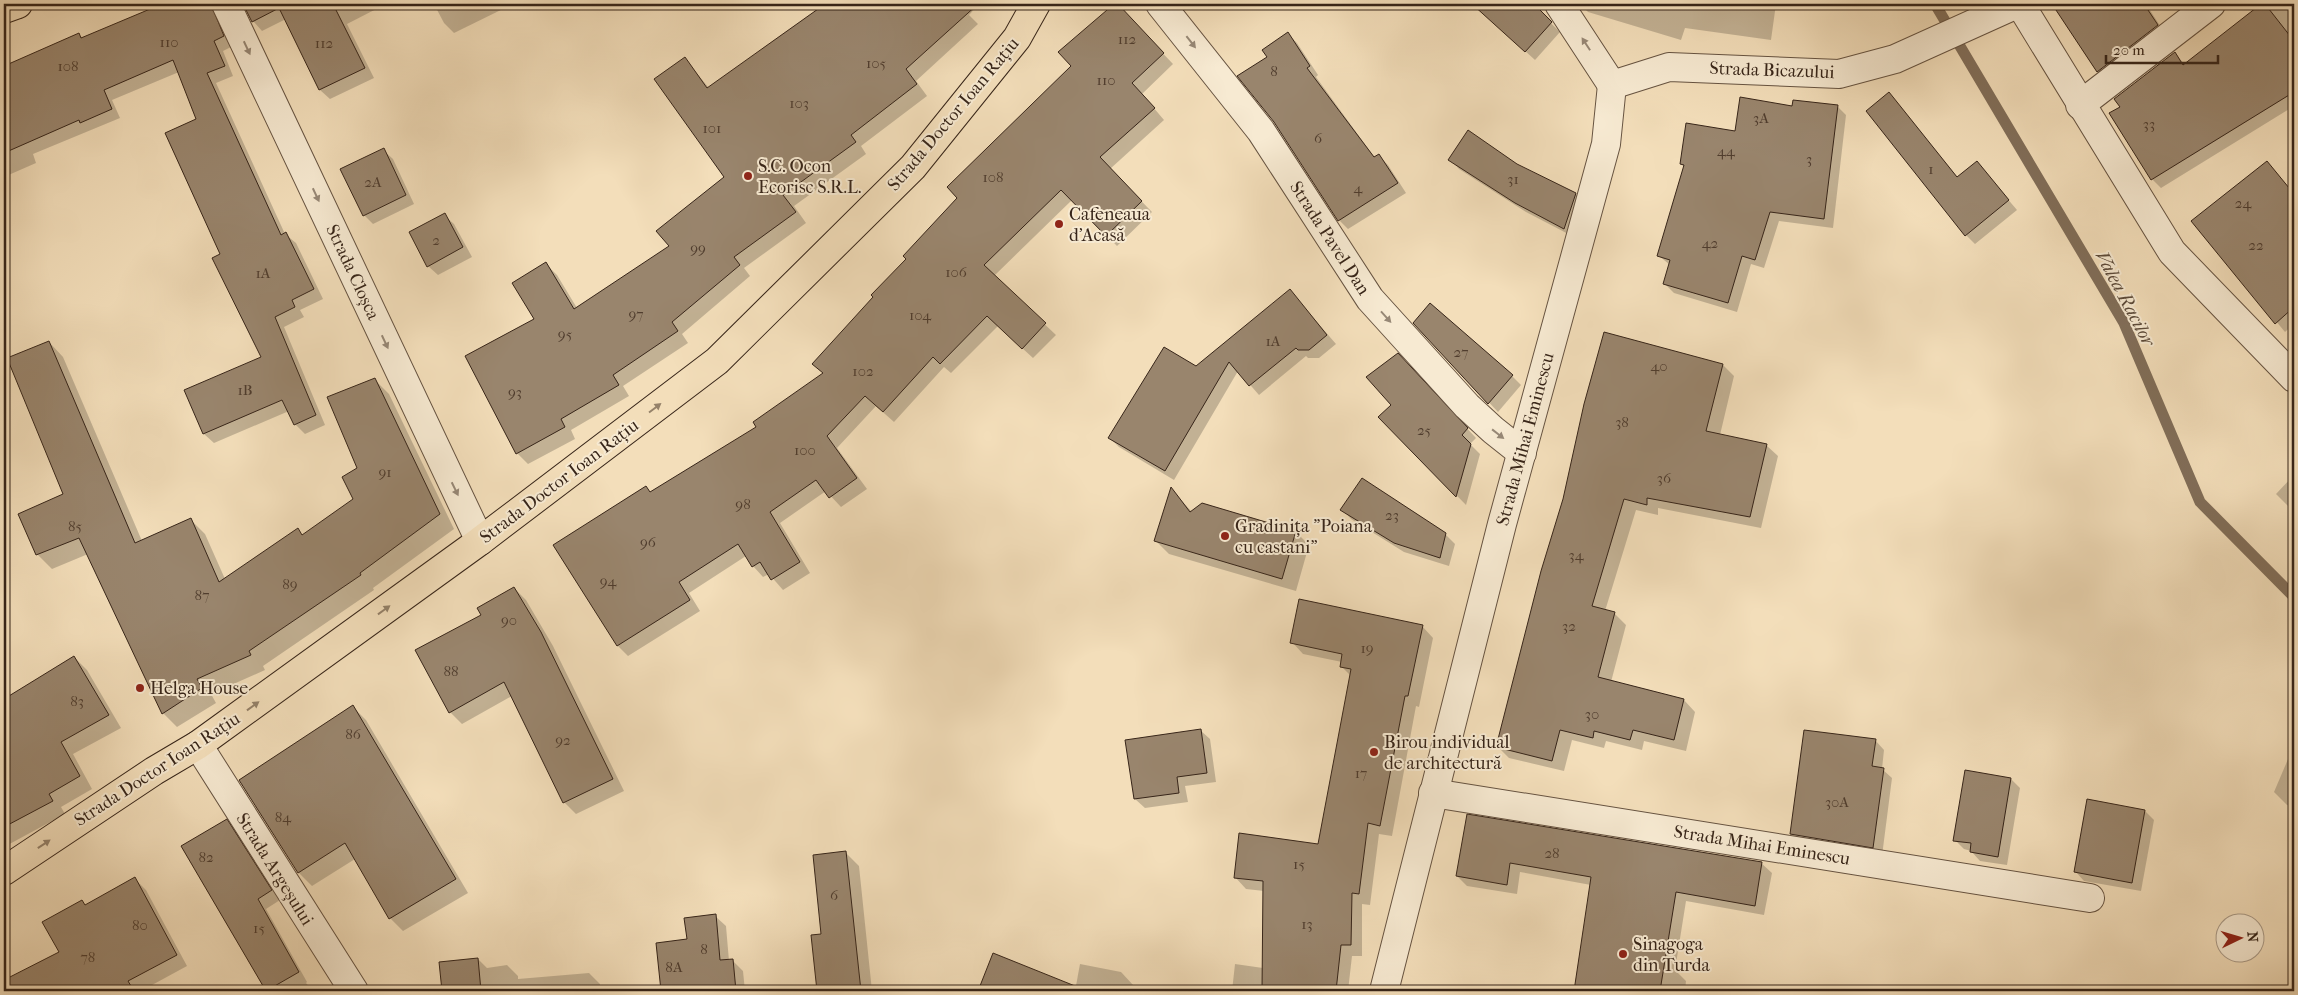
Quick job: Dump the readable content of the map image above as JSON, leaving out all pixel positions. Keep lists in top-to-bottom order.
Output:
{
  "streets": {
    "main road": ["Strada Doctor Ioan Rațiu"],
    "street": [
      "Strada Bicazului",
      "Strada Pavel Dan",
      "Strada Cloșca",
      "Strada Mihai Eminescu",
      "Strada Argeșului"
    ]
  },
  "crossings": [
    ["Strada Bicazului", "Strada Mihai Eminescu"],
    ["Strada Doctor Ioan Rațiu", "Strada Cloșca"],
    ["Strada Doctor Ioan Rațiu", "Strada Argeșului"],
    ["Strada Pavel Dan", "Strada Mihai Eminescu"]
  ],
  "one_way": ["Strada Doctor Ioan Rațiu", "Strada Pavel Dan", "Strada Cloșca"],
  "water": ["Valea Racilor"],
  "places": [
    "S.C. Ocon Ecorisc S.R.L.",
    "Cafeneaua d'Acasă",
    "Gradinița \"Poiana cu castani\"",
    "Helga House",
    "Birou individual de architectură",
    "Sinagoga din Turda"
  ],
  "house_numbers": [
    "112",
    "110",
    "112",
    "105",
    "108",
    "8",
    "110",
    "103",
    "3A",
    "33",
    "101",
    "6",
    "44",
    "3",
    "1",
    "108",
    "31",
    "2A",
    "4",
    "24",
    "2",
    "42",
    "22",
    "99",
    "106",
    "1A",
    "97",
    "104",
    "95",
    "1A",
    "27",
    "40",
    "102",
    "1B",
    "93",
    "38",
    "25",
    "100",
    "91",
    "36",
    "98",
    "23",
    "85",
    "96",
    "34",
    "94",
    "89",
    "87",
    "90",
    "32",
    "19",
    "88",
    "83",
    "30",
    "86",
    "92",
    "17",
    "30A",
    "84",
    "28",
    "82",
    "15",
    "6",
    "13",
    "80",
    "15",
    "8",
    "78",
    "8A"
  ],
  "scale_bar": "20 m",
  "north": "right"
}
